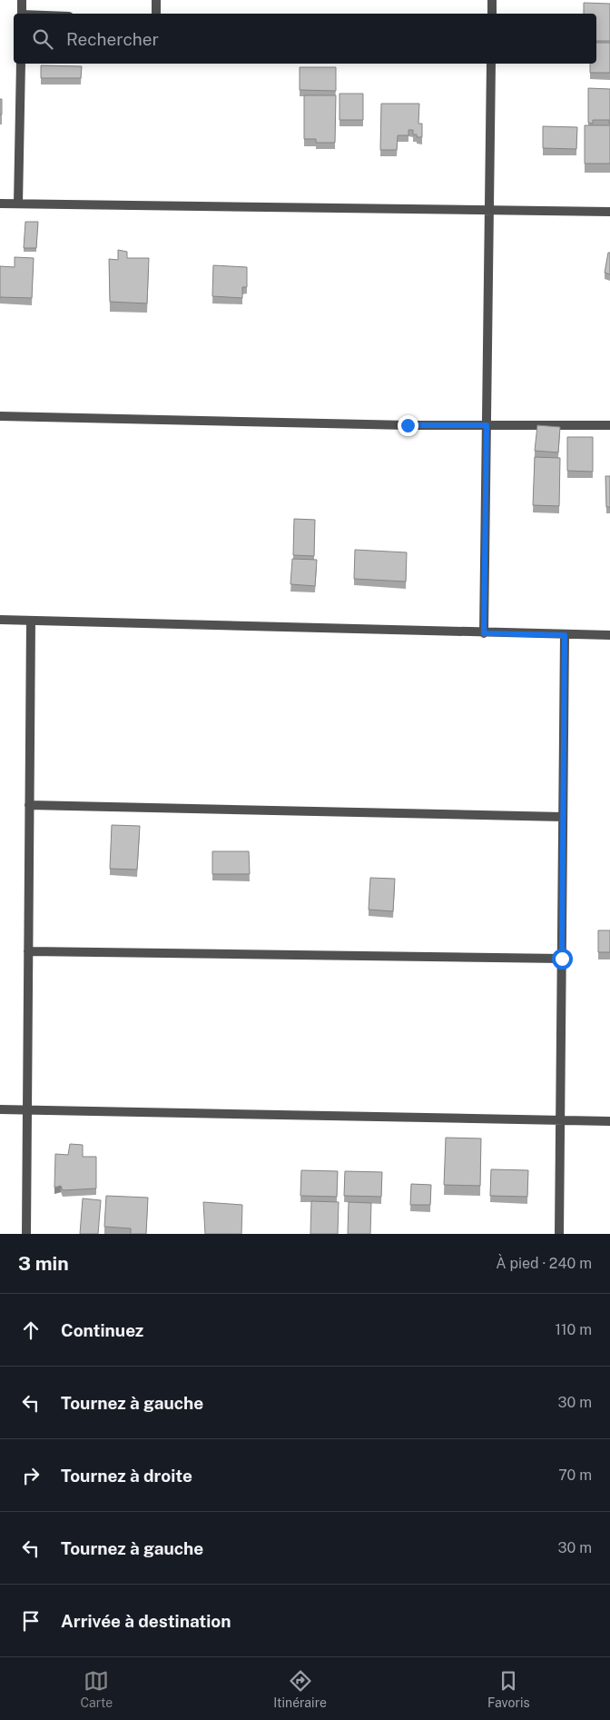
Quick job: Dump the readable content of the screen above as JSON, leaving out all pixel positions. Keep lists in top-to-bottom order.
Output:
{
  "page": {
    "search": "Rechercher",
    "heading": ["3 min", "À pied · 240 m"],
    "list": [
      ["Continuez", "110 m"],
      ["Tournez à gauche", "30 m"],
      ["Tournez à droite", "70 m"],
      ["Tournez à gauche", "30 m"],
      "Arrivée à destination"
    ],
    "nav": ["Carte", "Itinéraire", "Favoris"]
  }
}
